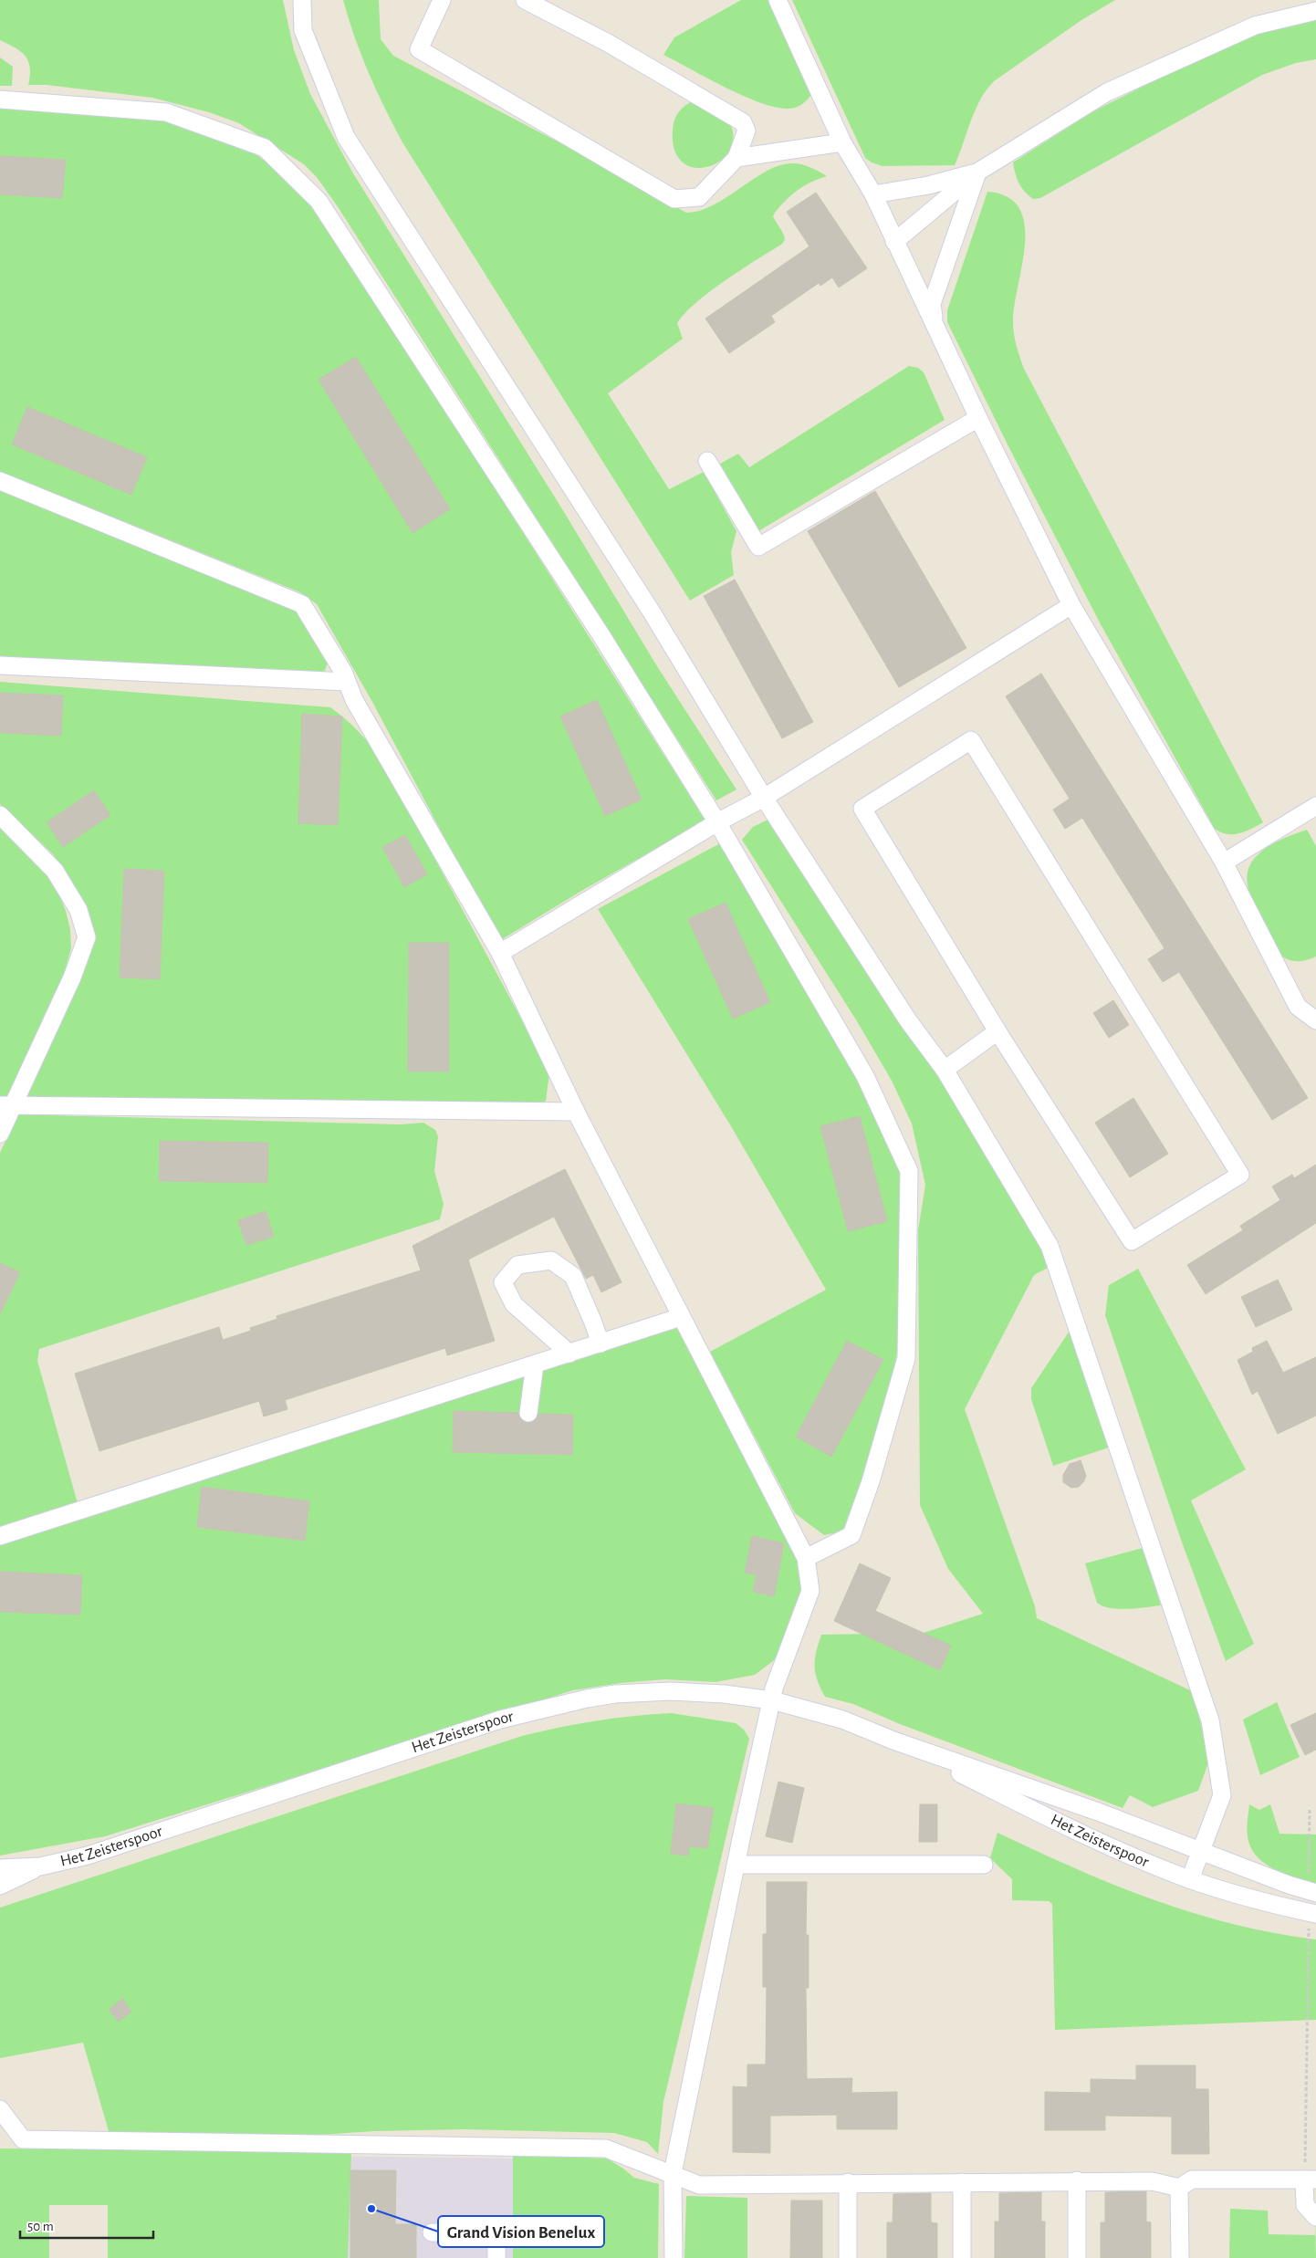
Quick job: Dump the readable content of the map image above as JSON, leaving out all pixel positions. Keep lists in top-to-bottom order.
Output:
{
  "streets": {
    "street": ["Het Zeisterspoor"]
  },
  "places": ["Grand Vision Benelux"],
  "scale_bar": "50 m"
}
